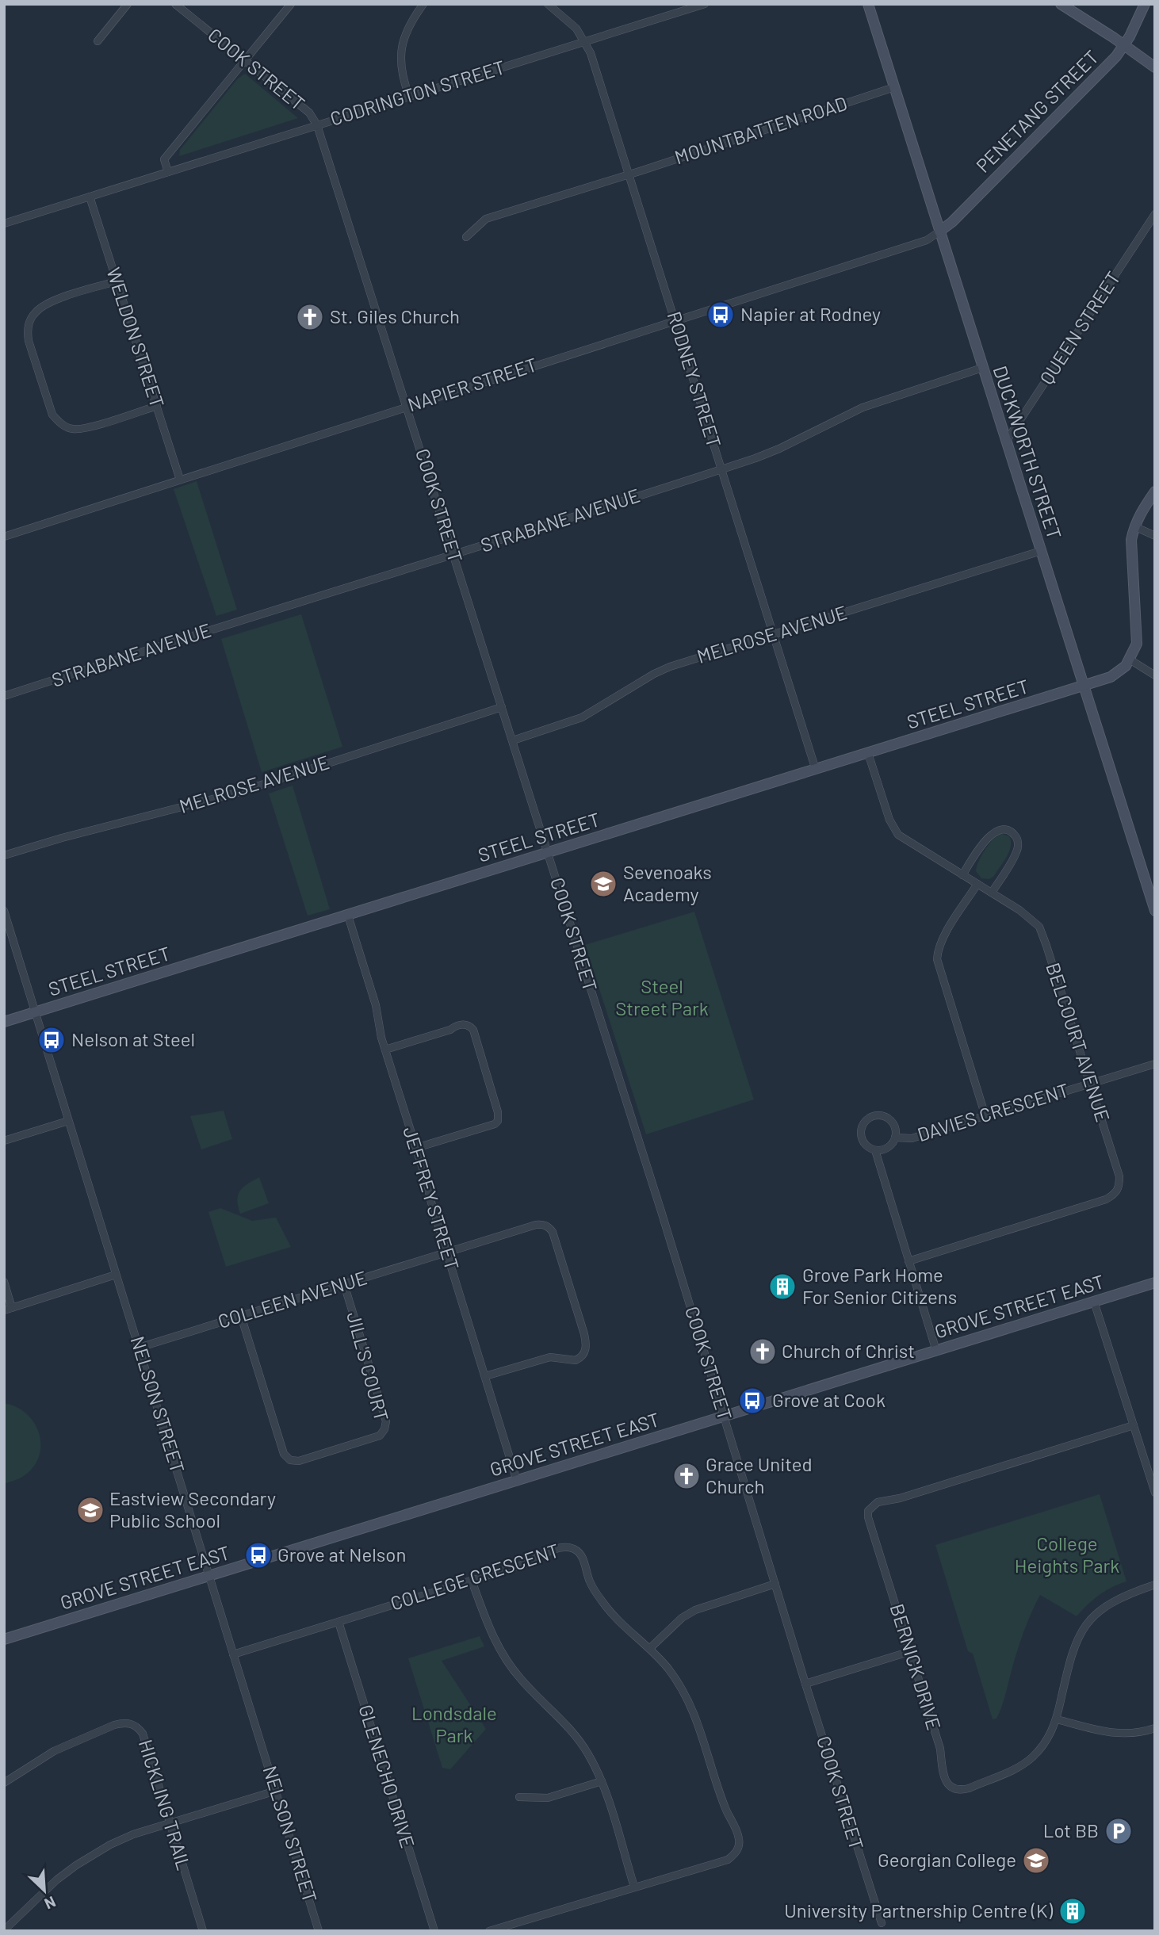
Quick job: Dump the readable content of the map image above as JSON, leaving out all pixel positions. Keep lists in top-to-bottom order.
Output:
{
  "streets": {
    "street": [
      "COOK STREET",
      "CODRINGTON STREET",
      "PENETANG STREET",
      "MOUNTBATTEN ROAD",
      "QUEEN STREET",
      "WELDON STREET",
      "RODNEY STREET",
      "NAPIER STREET",
      "DUCKWORTH STREET",
      "STRABANE AVENUE",
      "MELROSE AVENUE",
      "STEEL STREET",
      "BELCOURT AVENUE",
      "DAVIES CRESCENT",
      "JEFFREY STREET",
      "COLLEEN AVENUE",
      "GROVE STREET EAST",
      "JILL'S COURT",
      "NELSON STREET",
      "COLLEGE CRESCENT",
      "BERNICK DRIVE",
      "GLENECHO DRIVE",
      "HICKLING TRAIL"
    ]
  },
  "crossings": [
    ["COOK STREET", "CODRINGTON STREET"],
    ["COOK STREET", "NAPIER STREET"],
    ["COOK STREET", "STRABANE AVENUE"],
    ["COOK STREET", "MELROSE AVENUE"],
    ["COOK STREET", "STEEL STREET"],
    ["COOK STREET", "GROVE STREET EAST"],
    ["CODRINGTON STREET", "WELDON STREET"],
    ["CODRINGTON STREET", "RODNEY STREET"],
    ["PENETANG STREET", "NAPIER STREET"],
    ["PENETANG STREET", "DUCKWORTH STREET"],
    ["MOUNTBATTEN ROAD", "RODNEY STREET"],
    ["MOUNTBATTEN ROAD", "DUCKWORTH STREET"],
    ["QUEEN STREET", "DUCKWORTH STREET"],
    ["WELDON STREET", "NAPIER STREET"],
    ["RODNEY STREET", "NAPIER STREET"],
    ["RODNEY STREET", "STRABANE AVENUE"],
    ["RODNEY STREET", "MELROSE AVENUE"],
    ["RODNEY STREET", "STEEL STREET"],
    ["NAPIER STREET", "DUCKWORTH STREET"],
    ["DUCKWORTH STREET", "STRABANE AVENUE"],
    ["DUCKWORTH STREET", "MELROSE AVENUE"],
    ["DUCKWORTH STREET", "STEEL STREET"],
    ["STEEL STREET", "BELCOURT AVENUE"],
    ["STEEL STREET", "JEFFREY STREET"],
    ["STEEL STREET", "NELSON STREET"],
    ["BELCOURT AVENUE", "DAVIES CRESCENT"],
    ["DAVIES CRESCENT", "GROVE STREET EAST"],
    ["JEFFREY STREET", "COLLEEN AVENUE"],
    ["JEFFREY STREET", "GROVE STREET EAST"],
    ["COLLEEN AVENUE", "JILL'S COURT"],
    ["COLLEEN AVENUE", "NELSON STREET"],
    ["GROVE STREET EAST", "NELSON STREET"],
    ["NELSON STREET", "COLLEGE CRESCENT"],
    ["COLLEGE CRESCENT", "GLENECHO DRIVE"]
  ],
  "parks": ["Steel Street Park", "College Heights Park", "Londsdale Park"],
  "places": {
    "bus stop": [
      "Napier at Rodney",
      "Nelson at Steel",
      "Grove at Cook",
      "Grove at Nelson"
    ],
    "church": ["St. Giles Church", "Church of Christ", "Grace United Church"],
    "school or university": ["Sevenoaks Academy", "Eastview Secondary Public School", "Georgian College"],
    "building": ["Grove Park Home For Senior Citizens", "University Partnership Centre (K)"],
    "parking": ["Lot BB"]
  },
  "north": "bottom right"
}
